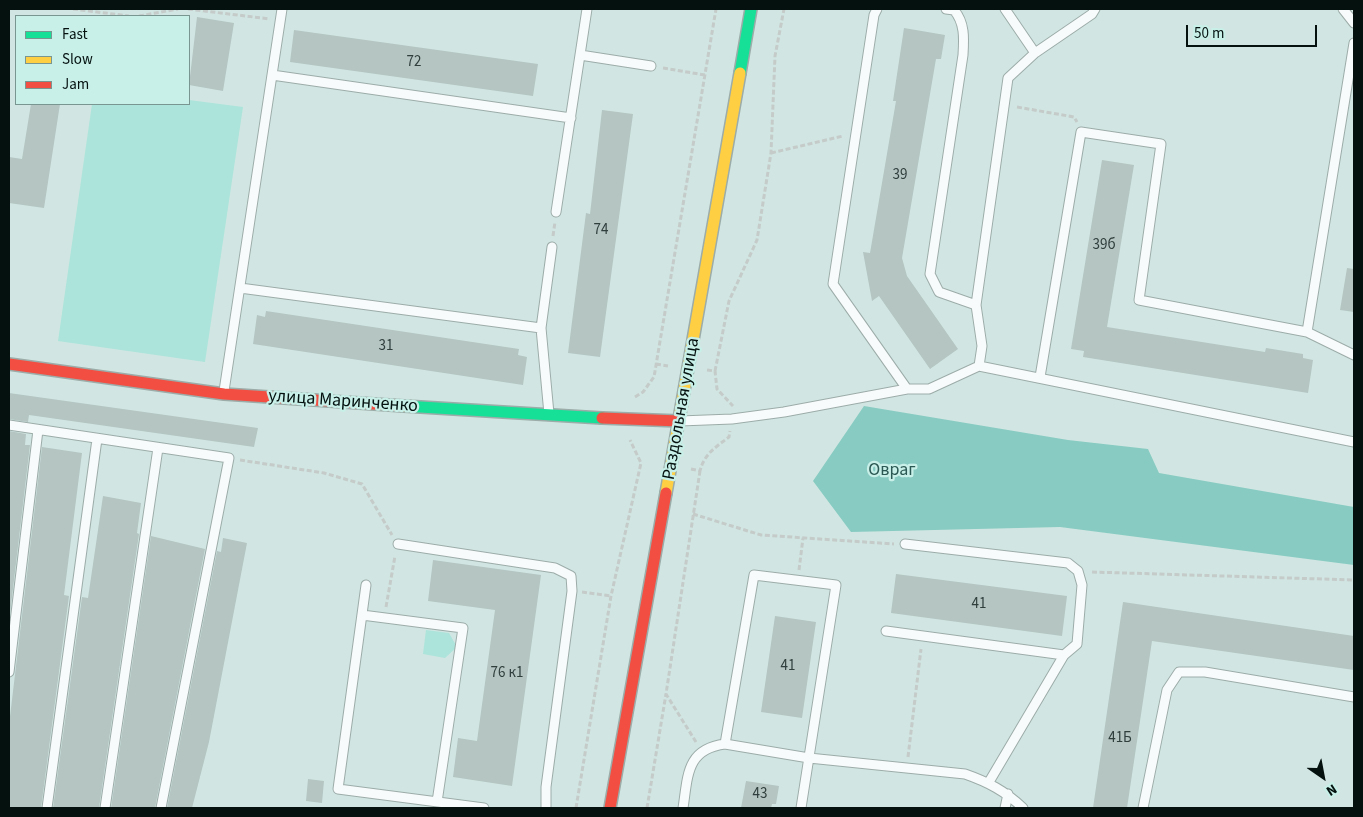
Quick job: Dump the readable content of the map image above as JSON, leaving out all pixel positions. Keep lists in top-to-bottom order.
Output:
{
  "streets": {
    "main road": ["улица Маринченко", "Раздольная улица"]
  },
  "crossings": [
    ["улица Маринченко", "Раздольная улица"]
  ],
  "parks": ["Овраг"],
  "house_numbers": [
    "72",
    "39",
    "74",
    "39б",
    "31",
    "41",
    "41",
    "76 к1",
    "41Б",
    "43"
  ],
  "legend": ["Fast", "Slow", "Jam"],
  "scale_bar": "50 m",
  "north": "bottom right"
}
